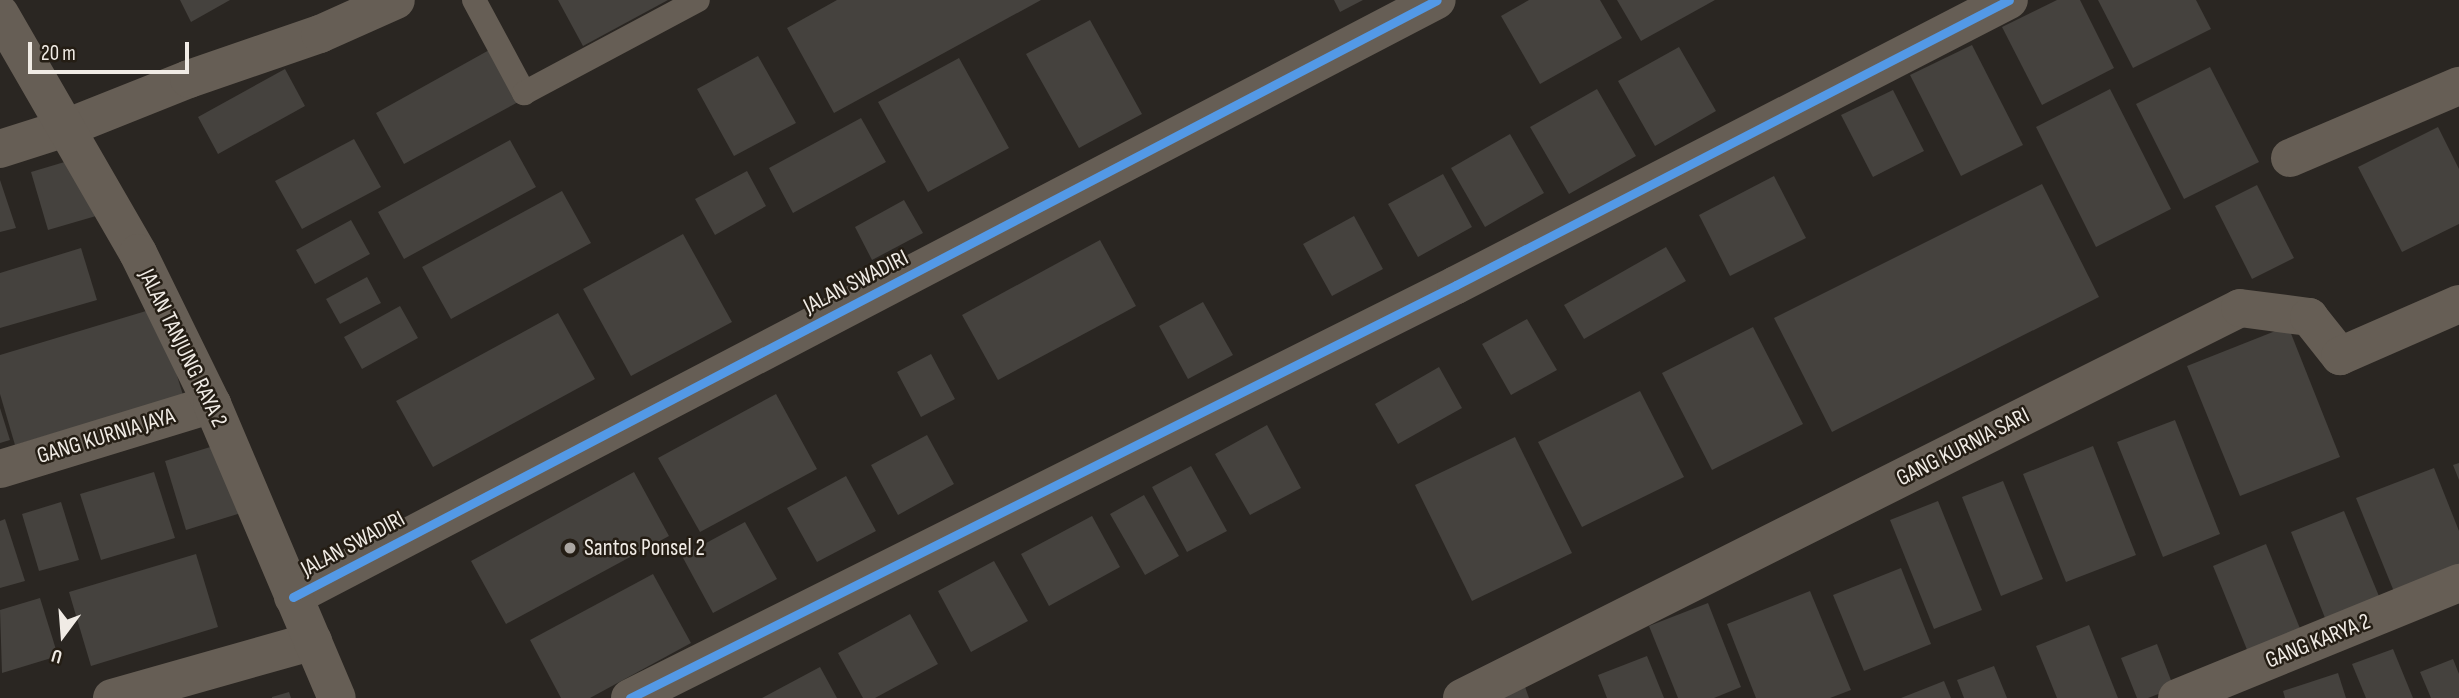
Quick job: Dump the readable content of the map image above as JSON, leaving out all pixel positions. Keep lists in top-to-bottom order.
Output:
{
  "streets": {
    "street": [
      "JALAN SWADIRI",
      "JALAN TANJUNG RAYA 2",
      "GANG KURNIA JAYA",
      "GANG KURNIA SARI",
      "GANG KARYA 2"
    ]
  },
  "crossings": [
    ["JALAN SWADIRI", "JALAN TANJUNG RAYA 2"],
    ["JALAN TANJUNG RAYA 2", "GANG KURNIA JAYA"]
  ],
  "places": ["Santos Ponsel 2"],
  "scale_bar": "20 m",
  "north": "bottom"
}
